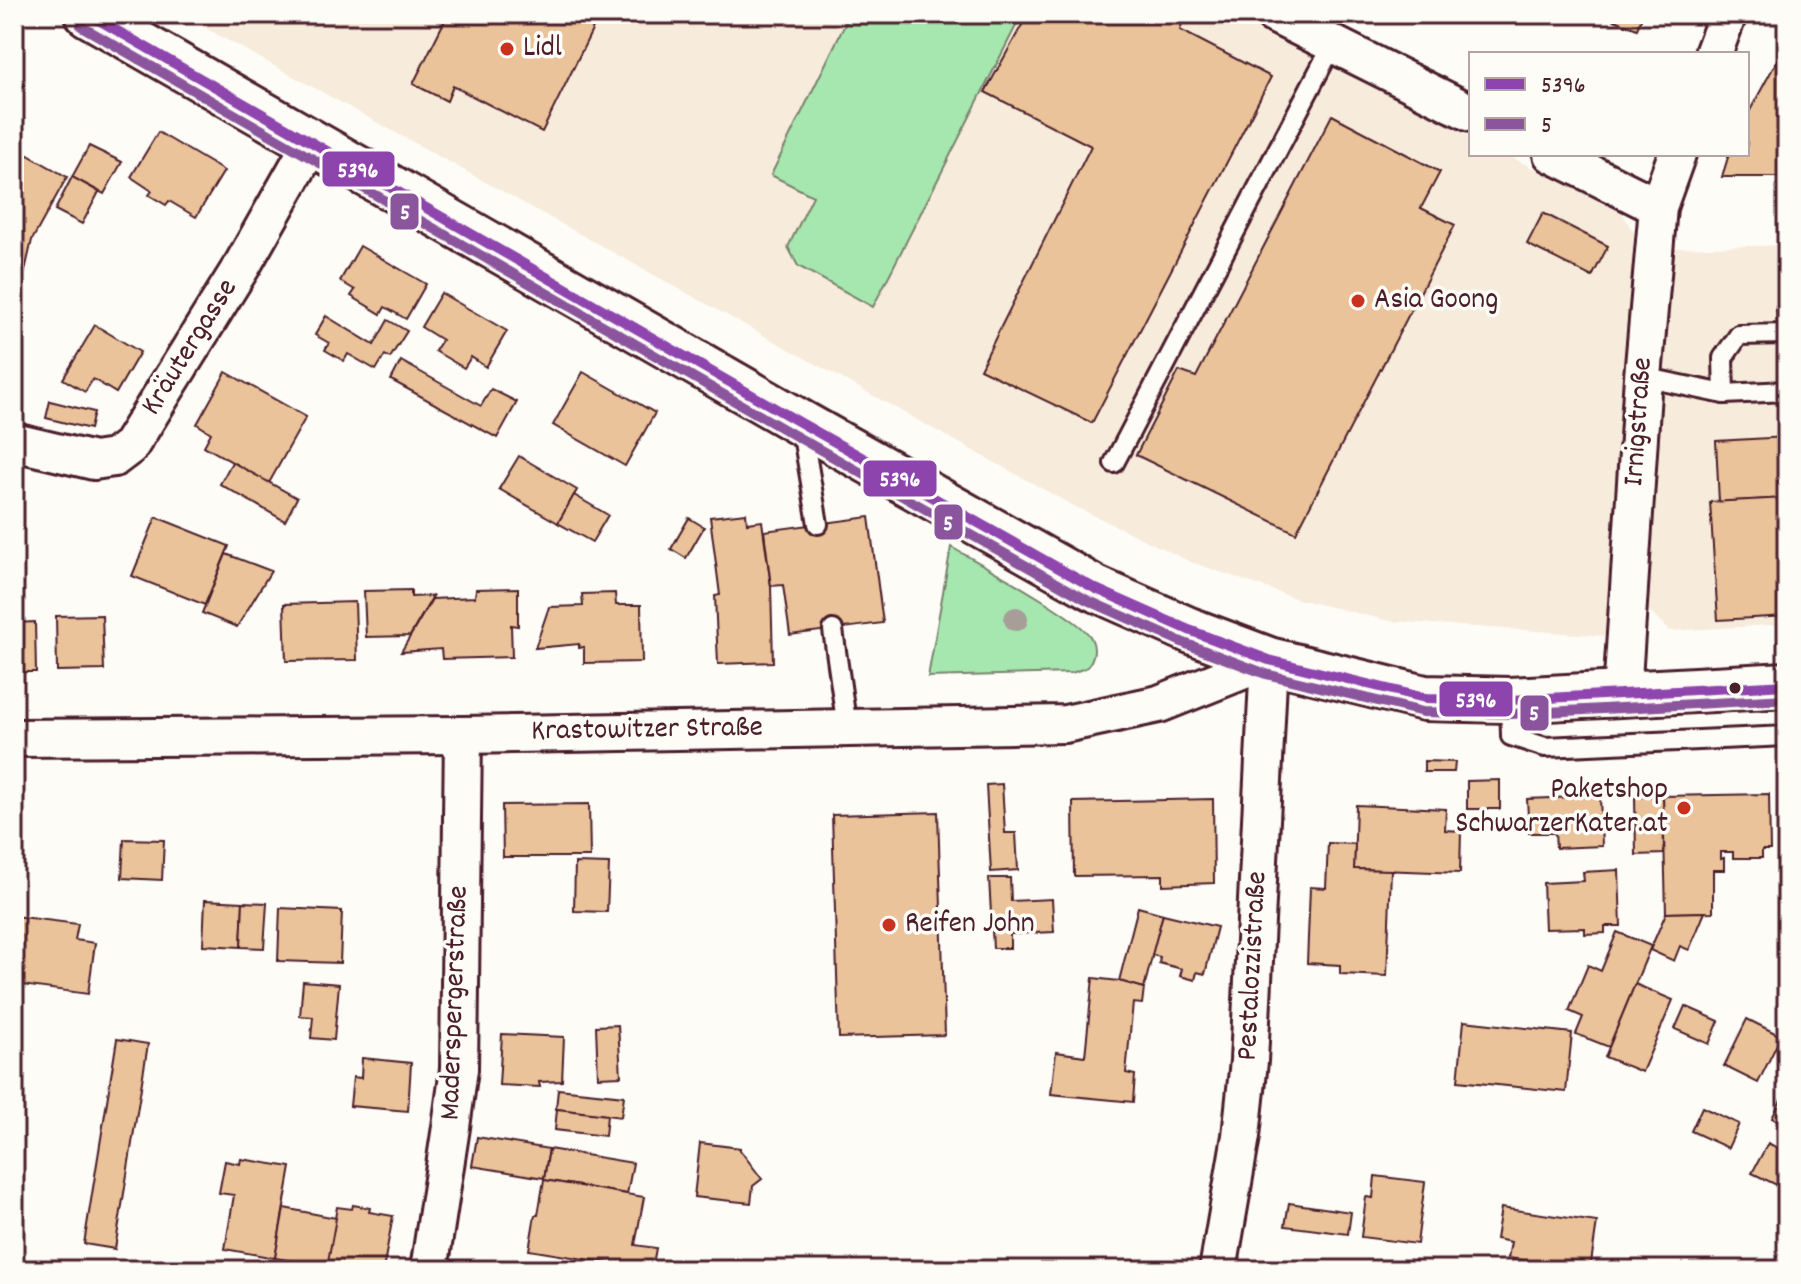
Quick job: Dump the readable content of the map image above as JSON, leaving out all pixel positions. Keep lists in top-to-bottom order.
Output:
{
  "streets": {
    "street": [
      "Kräutergasse",
      "Irnigstraße",
      "Krastowitzer Straße",
      "Pestalozzistraße",
      "Maderspergerstraße"
    ]
  },
  "crossings": [
    ["Krastowitzer Straße", "Pestalozzistraße"],
    ["Krastowitzer Straße", "Maderspergerstraße"]
  ],
  "places": [
    "Lidl",
    "Asia Goong",
    "Paketshop SchwarzerKater.at",
    "Reifen John"
  ],
  "lines": ["transit line 5396", "transit line 5"],
  "legend": ["5396", "5"]
}
